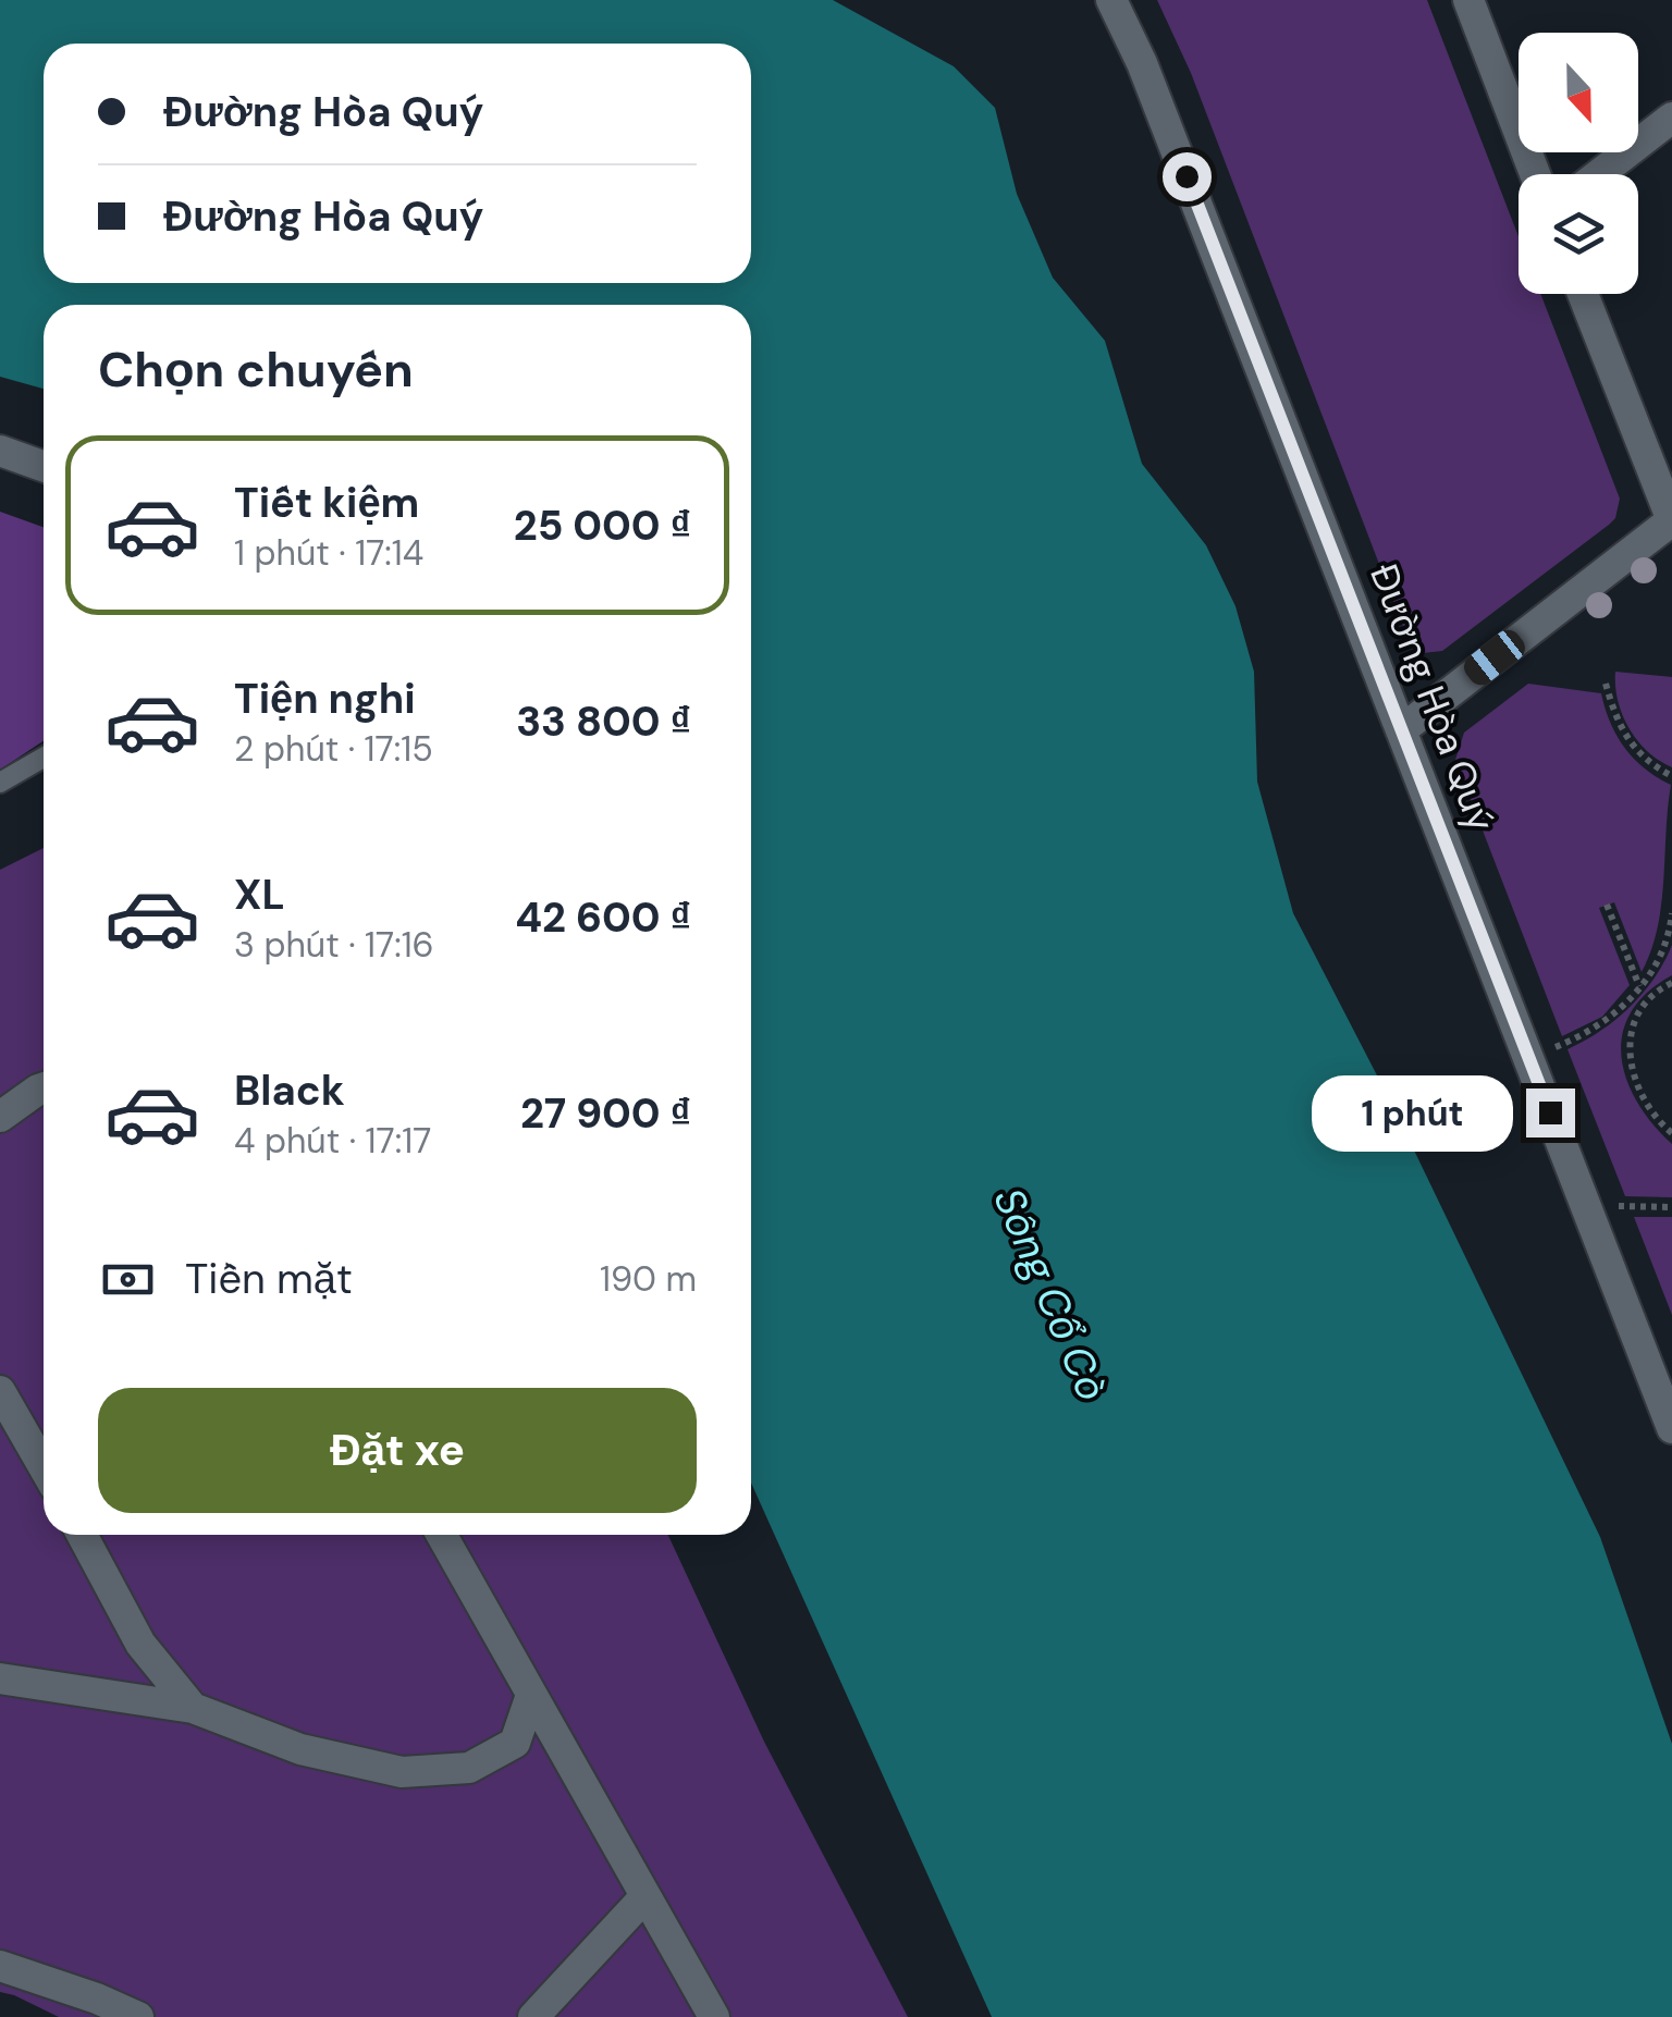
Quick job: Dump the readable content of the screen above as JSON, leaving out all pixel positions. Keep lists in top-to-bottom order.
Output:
{
  "streets": {
    "street": ["Đường Hòa Quý"]
  },
  "water": ["Sông Cổ Cò"],
  "north": "bottom",
  "page": {
    "banner": ["Đường Hòa Quý", "Đường Hòa Quý"],
    "heading": "Chọn chuyến",
    "list": [
      {
        "name": "Tiết kiệm",
        "note": "1 phút · 17:14",
        "value": "25 000 ₫"
      },
      {
        "name": "Tiện nghi",
        "note": "2 phút · 17:15",
        "value": "33 800 ₫"
      },
      {
        "name": "XL",
        "note": "3 phút · 17:16",
        "value": "42 600 ₫"
      },
      {
        "name": "Black",
        "note": "4 phút · 17:17",
        "value": "27 900 ₫"
      }
    ],
    "bubble": "1 phút",
    "pay": ["Tiền mặt", "190 m"],
    "buttons": "Đặt xe"
  }
}
